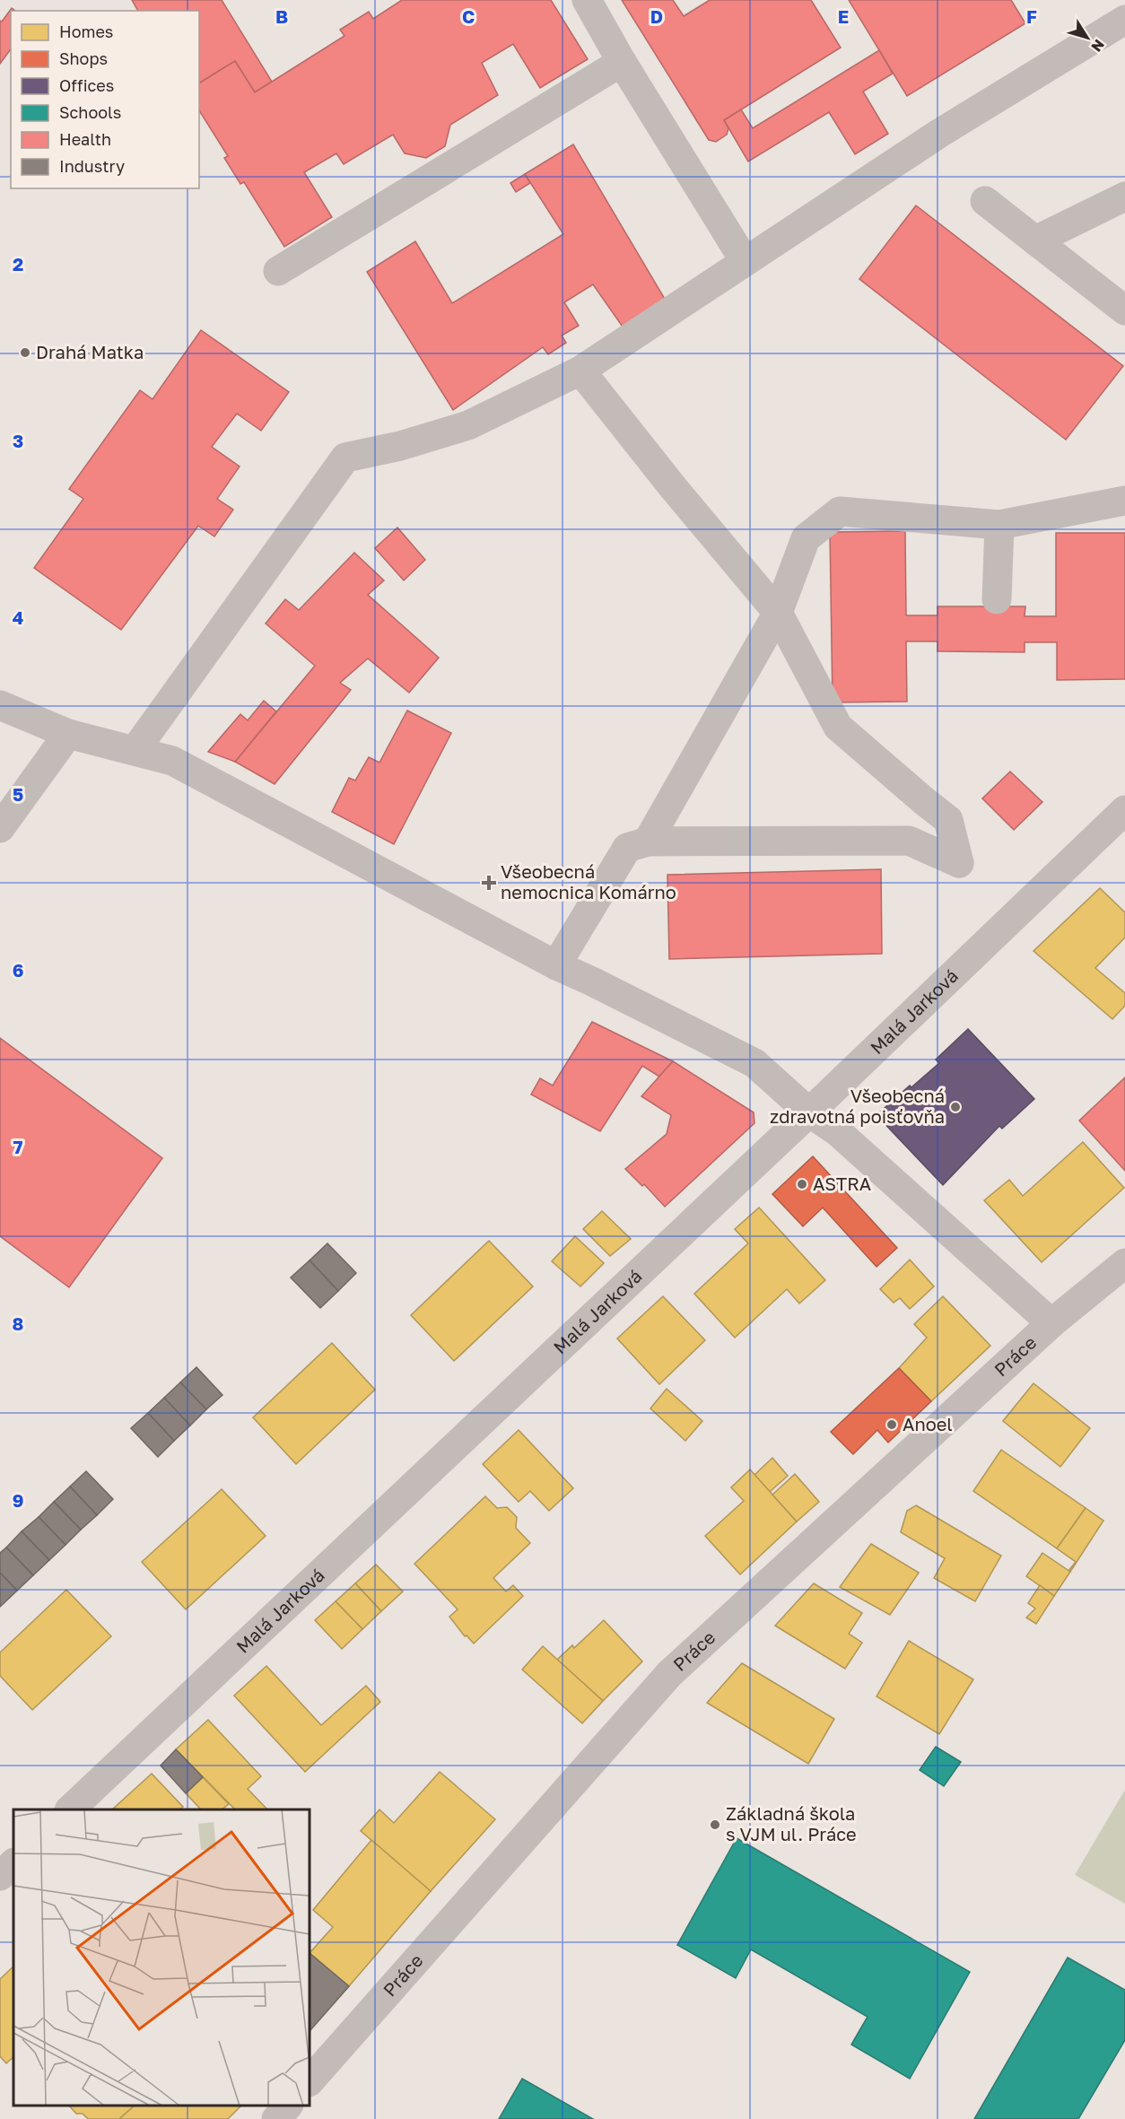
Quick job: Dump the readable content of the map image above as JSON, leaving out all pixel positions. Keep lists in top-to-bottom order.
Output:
{
  "streets": {
    "street": ["Malá Jarková", "Práce"]
  },
  "places": {
    "other": [
      "Drahá Matka",
      "Všeobecná zdravotná poisťovňa",
      "ASTRA",
      "Anoel",
      "Základná škola s VJM ul. Práce"
    ],
    "health": ["Všeobecná nemocnica Komárno"]
  },
  "legend": [
    "Homes",
    "Shops",
    "Offices",
    "Schools",
    "Health",
    "Industry"
  ],
  "north": "bottom right",
  "grid": {
    "columns": [
      "B",
      "C",
      "D",
      "E",
      "F"
    ],
    "rows": [
      "2",
      "3",
      "4",
      "5",
      "6",
      "7",
      "8",
      "9"
    ]
  }
}
